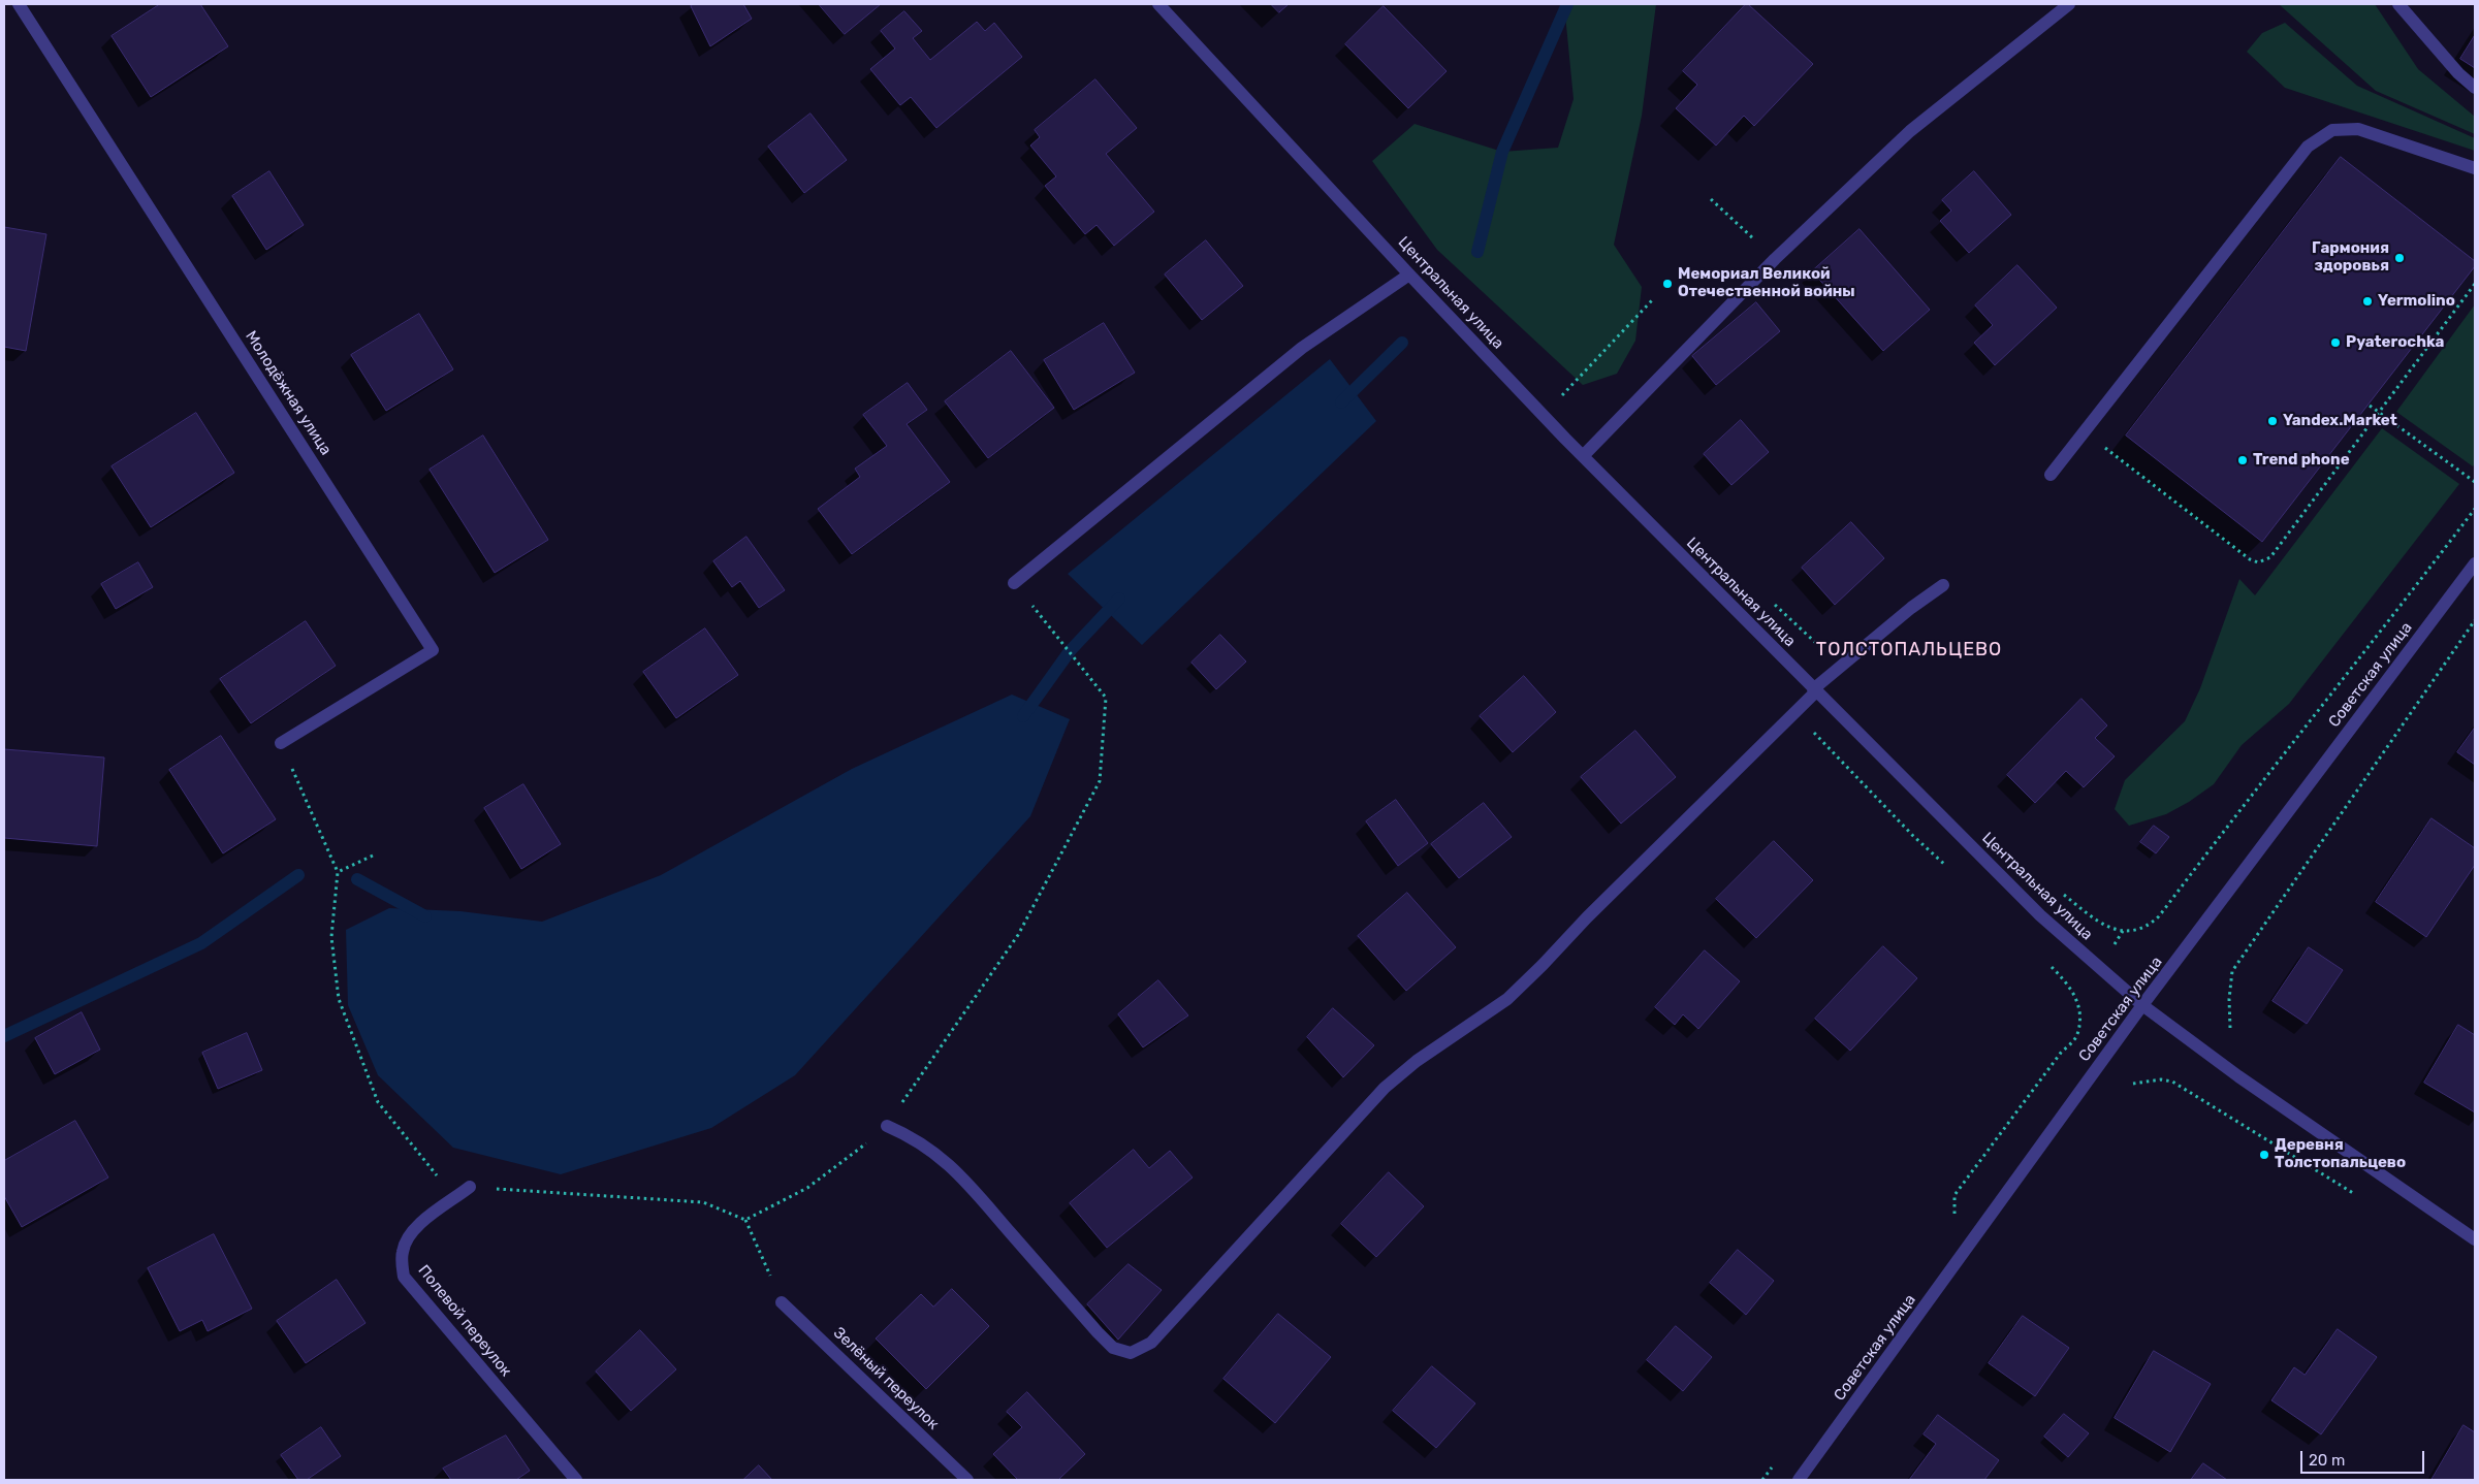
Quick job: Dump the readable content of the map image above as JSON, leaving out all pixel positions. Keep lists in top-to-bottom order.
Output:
{
  "streets": {
    "street": [
      "Центральная улица",
      "Молодёжная улица",
      "Советская улица",
      "Полевой переулок",
      "Зелёный переулок"
    ]
  },
  "crossings": [
    ["Центральная улица", "Советская улица"]
  ],
  "districts": ["ТОЛСТОПАЛЬЦЕВО"],
  "places": [
    "Гармония здоровья",
    "Мемориал Великой Отечественной войны",
    "Yermolino",
    "Pyaterochka",
    "Yandex.Market",
    "Trend phone",
    "Деревня Толстопальцево"
  ],
  "scale_bar": "20 m"
}
